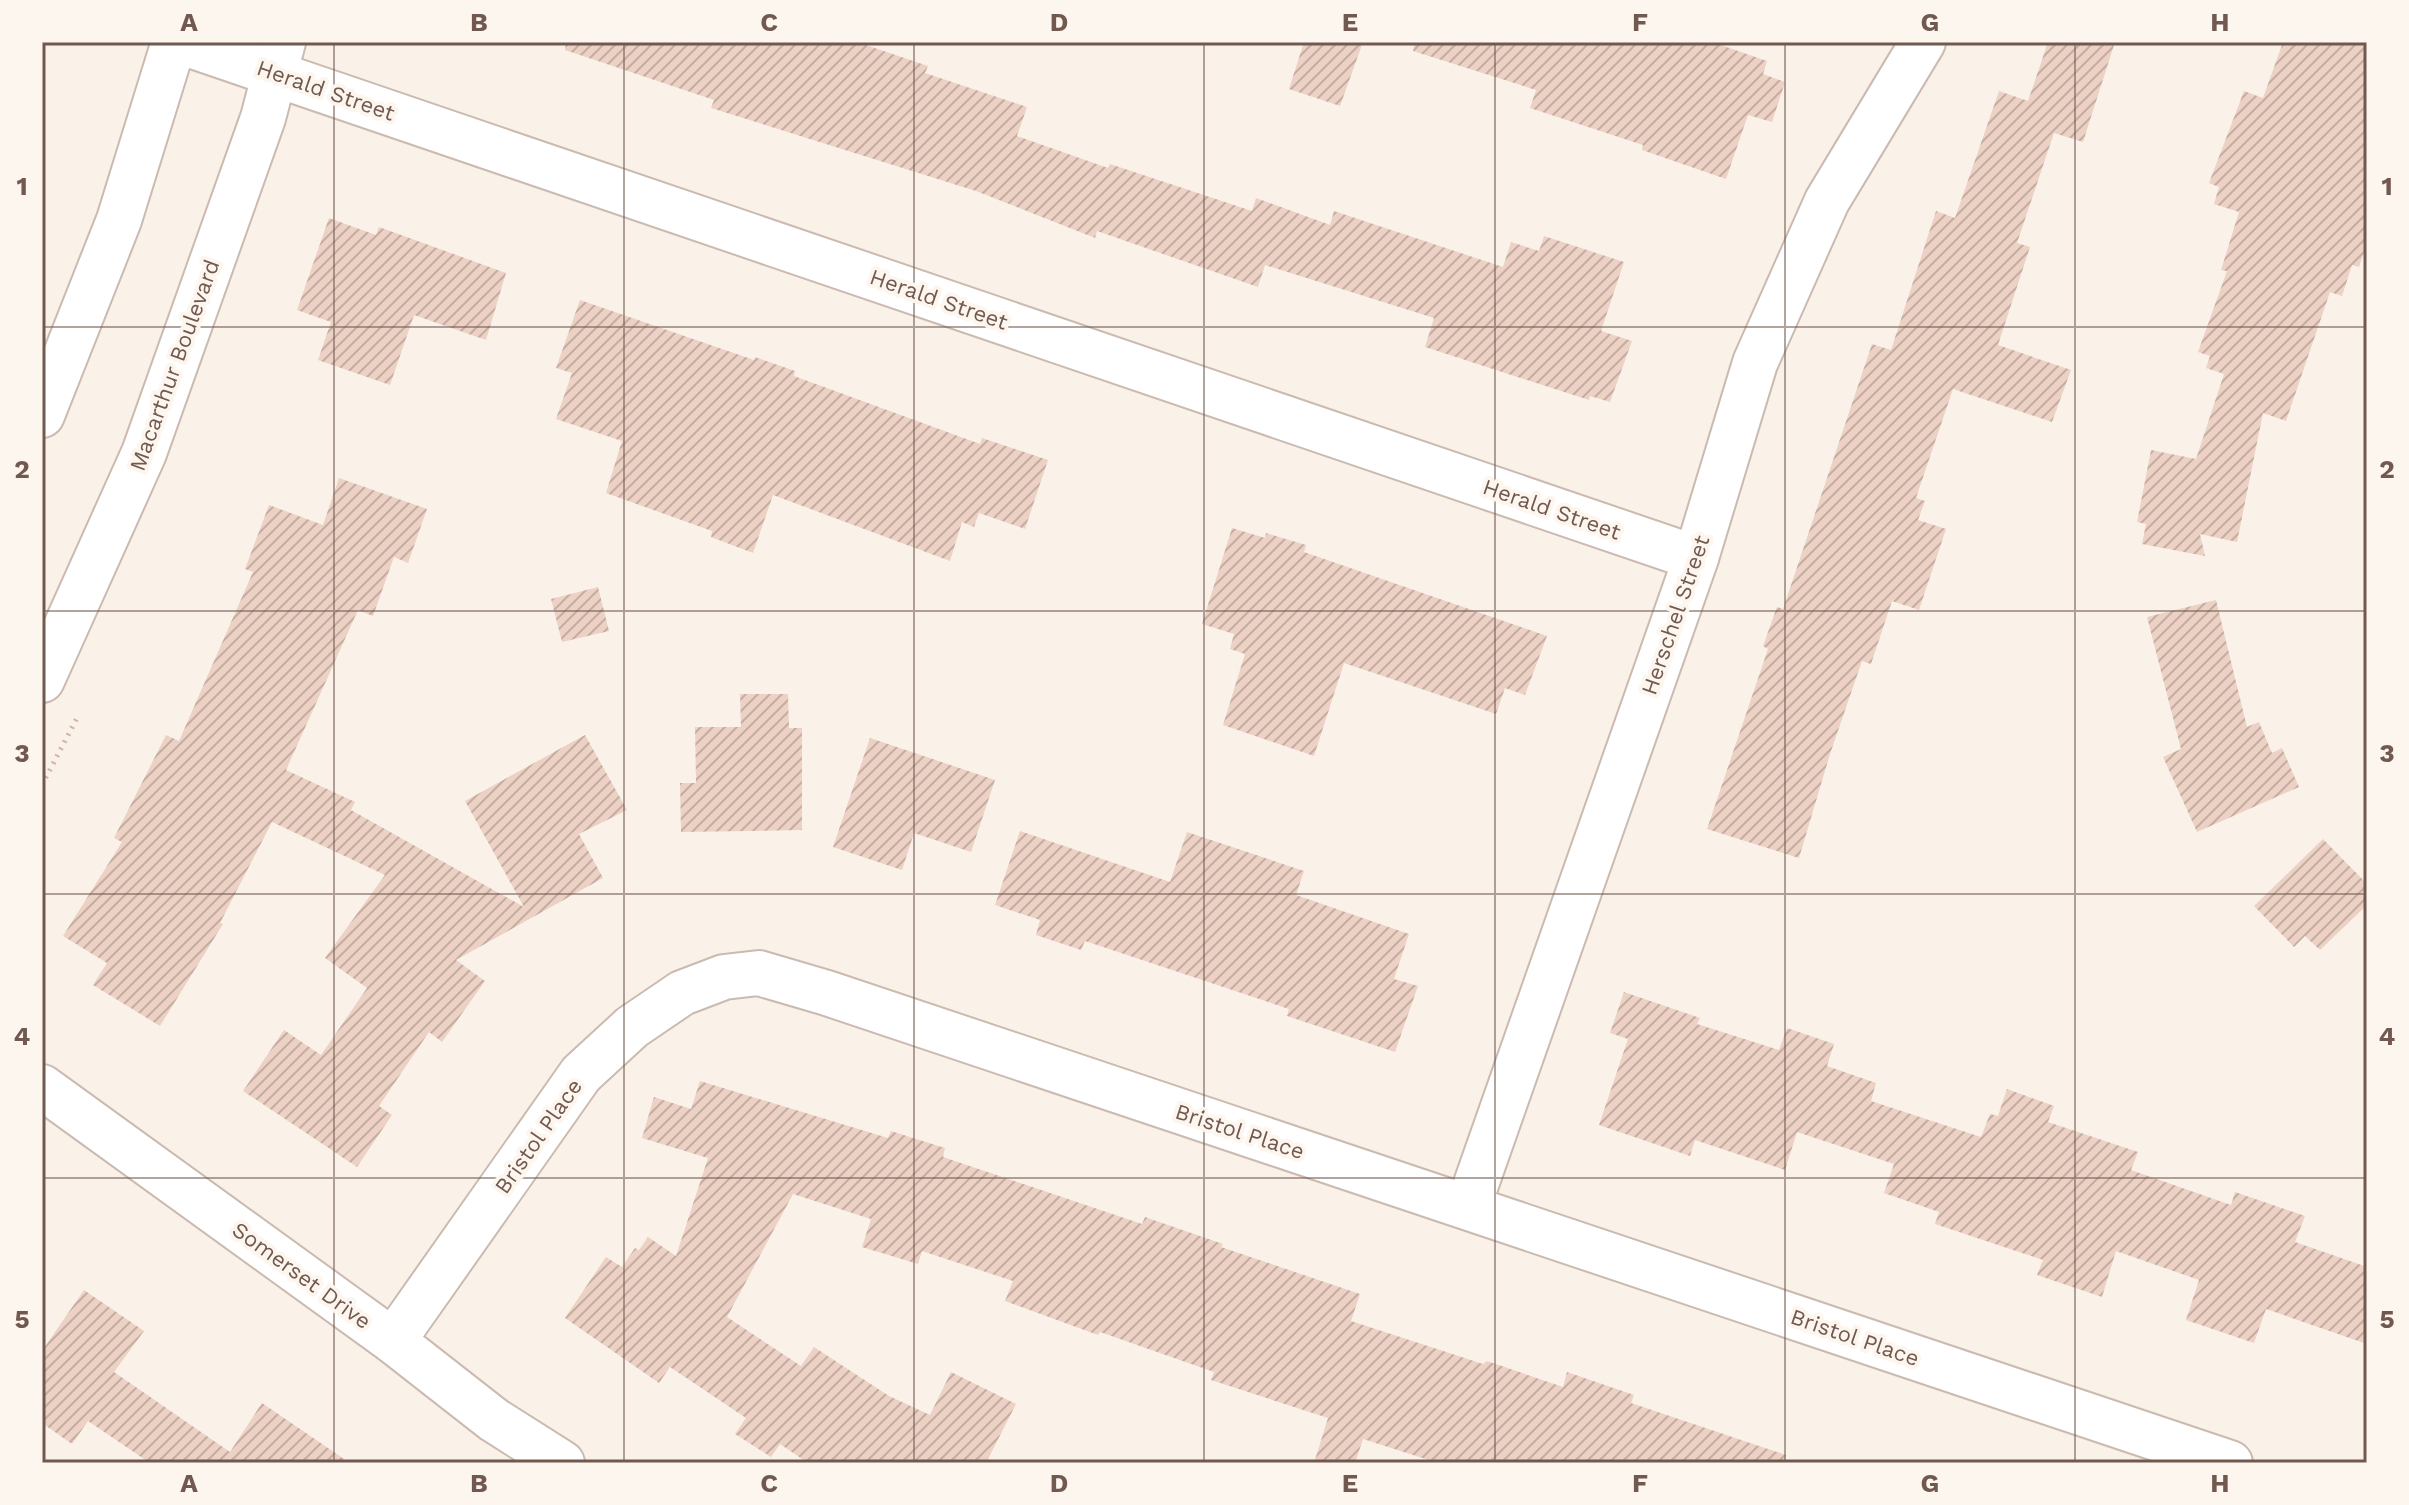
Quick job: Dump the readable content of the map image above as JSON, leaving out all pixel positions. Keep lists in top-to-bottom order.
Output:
{
  "streets": {
    "street": [
      "Herald Street",
      "Macarthur Boulevard",
      "Herschel Street",
      "Bristol Place",
      "Somerset Drive"
    ]
  },
  "crossings": [
    ["Herald Street", "Macarthur Boulevard"],
    ["Herald Street", "Herschel Street"],
    ["Herschel Street", "Bristol Place"],
    ["Bristol Place", "Somerset Drive"]
  ],
  "grid": {
    "columns": [
      "A",
      "B",
      "C",
      "D",
      "E",
      "F",
      "G",
      "H"
    ],
    "rows": [
      "1",
      "2",
      "3",
      "4",
      "5"
    ]
  }
}
